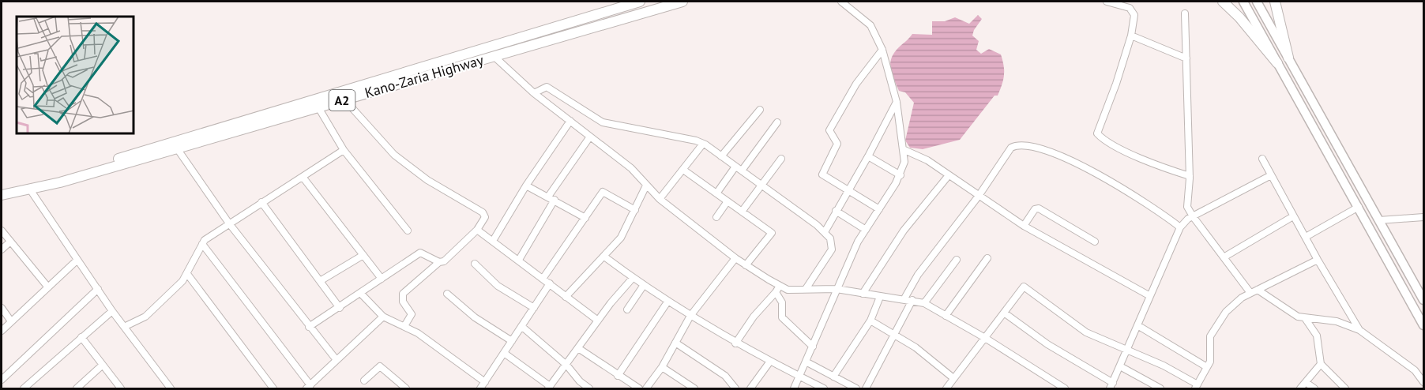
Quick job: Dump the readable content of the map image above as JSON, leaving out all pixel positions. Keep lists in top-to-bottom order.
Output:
{
  "streets": {
    "highway": ["Kano-Zaria Highway", "A2"]
  }
}
